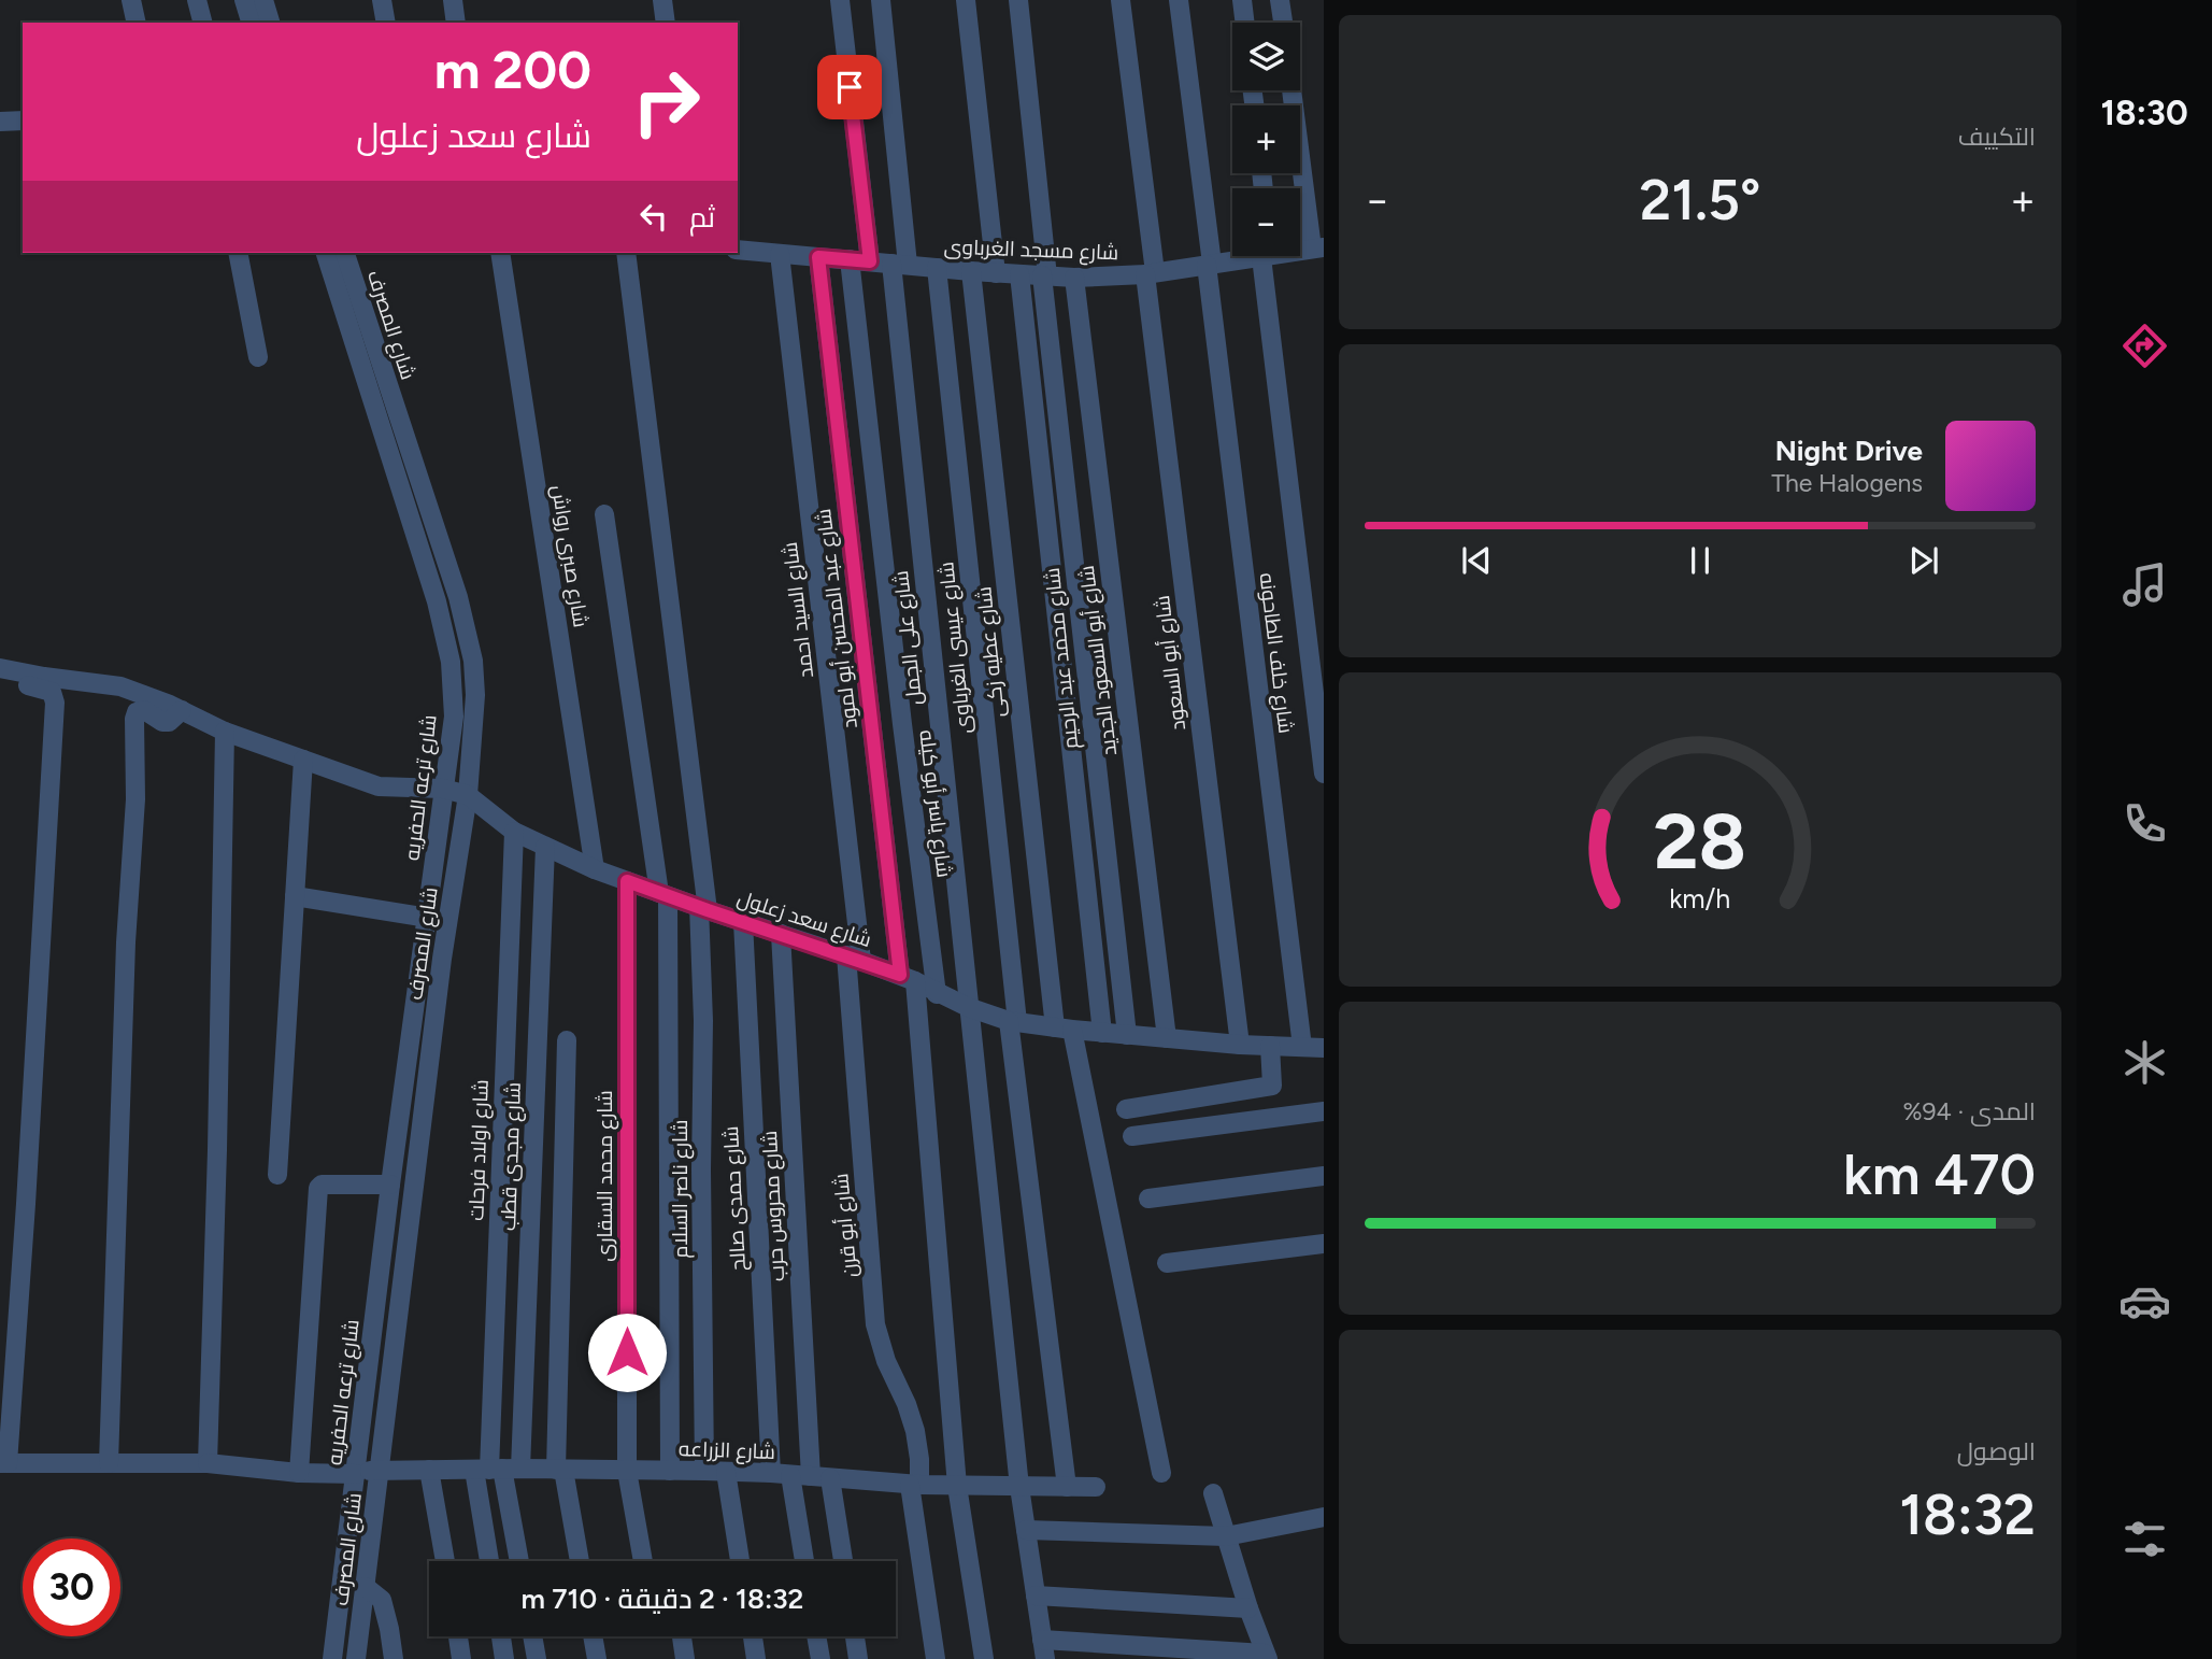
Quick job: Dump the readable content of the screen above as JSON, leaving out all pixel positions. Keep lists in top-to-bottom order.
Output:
{
  "streets": {
    "street": [
      "شارع مسجد الغرباوى",
      "شارع المصرف",
      "شارع صبرى رواش",
      "شارع السيد احمد",
      "شارع عبد المحسن أبو لمود",
      "شارع على الجمل",
      "شارع عيسى الغرباوى",
      "شارع عطيه زكى",
      "شارع خلف الطاحونه",
      "شارع محمد عبد الرحيم",
      "شارع أبو السعود الجديد",
      "شارع أبو السعود",
      "شارع ترعه الحفريه",
      "شارع ياسر أبو كيله",
      "شارع سعد زعلول",
      "شارع اولاد فرحات",
      "شارع مجدى قطب",
      "شارع محمد السقارى",
      "شارع ناصر السلام",
      "شارع حمدى صالح",
      "شارع محروس حرب",
      "شارع أبو قرن",
      "شارع الزراعه"
    ]
  },
  "crossings": [
    ["شارع مسجد الغرباوى", "شارع السيد احمد"],
    ["شارع مسجد الغرباوى", "شارع عبد المحسن أبو لمود"],
    ["شارع مسجد الغرباوى", "شارع على الجمل"],
    ["شارع مسجد الغرباوى", "شارع عيسى الغرباوى"],
    ["شارع مسجد الغرباوى", "شارع عطيه زكى"],
    ["شارع مسجد الغرباوى", "شارع خلف الطاحونه"],
    ["شارع مسجد الغرباوى", "شارع محمد عبد الرحيم"],
    ["شارع مسجد الغرباوى", "شارع أبو السعود الجديد"],
    ["شارع مسجد الغرباوى", "شارع أبو السعود"],
    ["شارع مسجد الغرباوى", "شارع ياسر أبو كيله"],
    ["شارع المصرف", "شارع سعد زعلول"],
    ["شارع المصرف", "شارع الزراعه"],
    ["شارع صبرى رواش", "شارع سعد زعلول"],
    ["شارع السيد احمد", "شارع سعد زعلول"],
    ["شارع السيد احمد", "شارع أبو قرن"],
    ["شارع عبد المحسن أبو لمود", "شارع سعد زعلول"],
    ["شارع عبد المحسن أبو لمود", "شارع الزراعه"],
    ["شارع على الجمل", "شارع سعد زعلول"],
    ["شارع على الجمل", "شارع الزراعه"],
    ["شارع عيسى الغرباوى", "شارع سعد زعلول"],
    ["شارع عيسى الغرباوى", "شارع الزراعه"],
    ["شارع عطيه زكى", "شارع سعد زعلول"],
    ["شارع خلف الطاحونه", "شارع سعد زعلول"],
    ["شارع محمد عبد الرحيم", "شارع سعد زعلول"],
    ["شارع أبو السعود الجديد", "شارع سعد زعلول"],
    ["شارع أبو السعود", "شارع سعد زعلول"],
    ["شارع ترعه الحفريه", "شارع الزراعه"],
    ["شارع ياسر أبو كيله", "شارع سعد زعلول"],
    ["شارع سعد زعلول", "شارع اولاد فرحات"],
    ["شارع سعد زعلول", "شارع مجدى قطب"],
    ["شارع سعد زعلول", "شارع محمد السقارى"],
    ["شارع سعد زعلول", "شارع ناصر السلام"],
    ["شارع سعد زعلول", "شارع حمدى صالح"],
    ["شارع سعد زعلول", "شارع محروس حرب"],
    ["شارع سعد زعلول", "شارع أبو قرن"],
    ["شارع اولاد فرحات", "شارع مجدى قطب"],
    ["شارع اولاد فرحات", "شارع الزراعه"],
    ["شارع مجدى قطب", "شارع الزراعه"],
    ["شارع محمد السقارى", "شارع الزراعه"],
    ["شارع ناصر السلام", "شارع الزراعه"],
    ["شارع حمدى صالح", "شارع الزراعه"],
    ["شارع محروس حرب", "شارع الزراعه"],
    ["شارع أبو قرن", "شارع الزراعه"]
  ],
  "page": {
    "tabs": "18:30",
    "tile": [
      "التكييف",
      ["المدى · 94%", "470 km"],
      ["الوصول", "18:32"]
    ],
    "map_buttons": ["+", "−"],
    "turn": ["200 m", "شارع سعد زعلول"],
    "heat": ["−", "21.5°", "+"],
    "then": "ثم",
    "song": ["Night Drive", "The Halogens"],
    "limit": "30",
    "trip": "18:32 · 2 دقيقة · 710 m",
    "gauge": ["28", "km/h"]
  }
}
